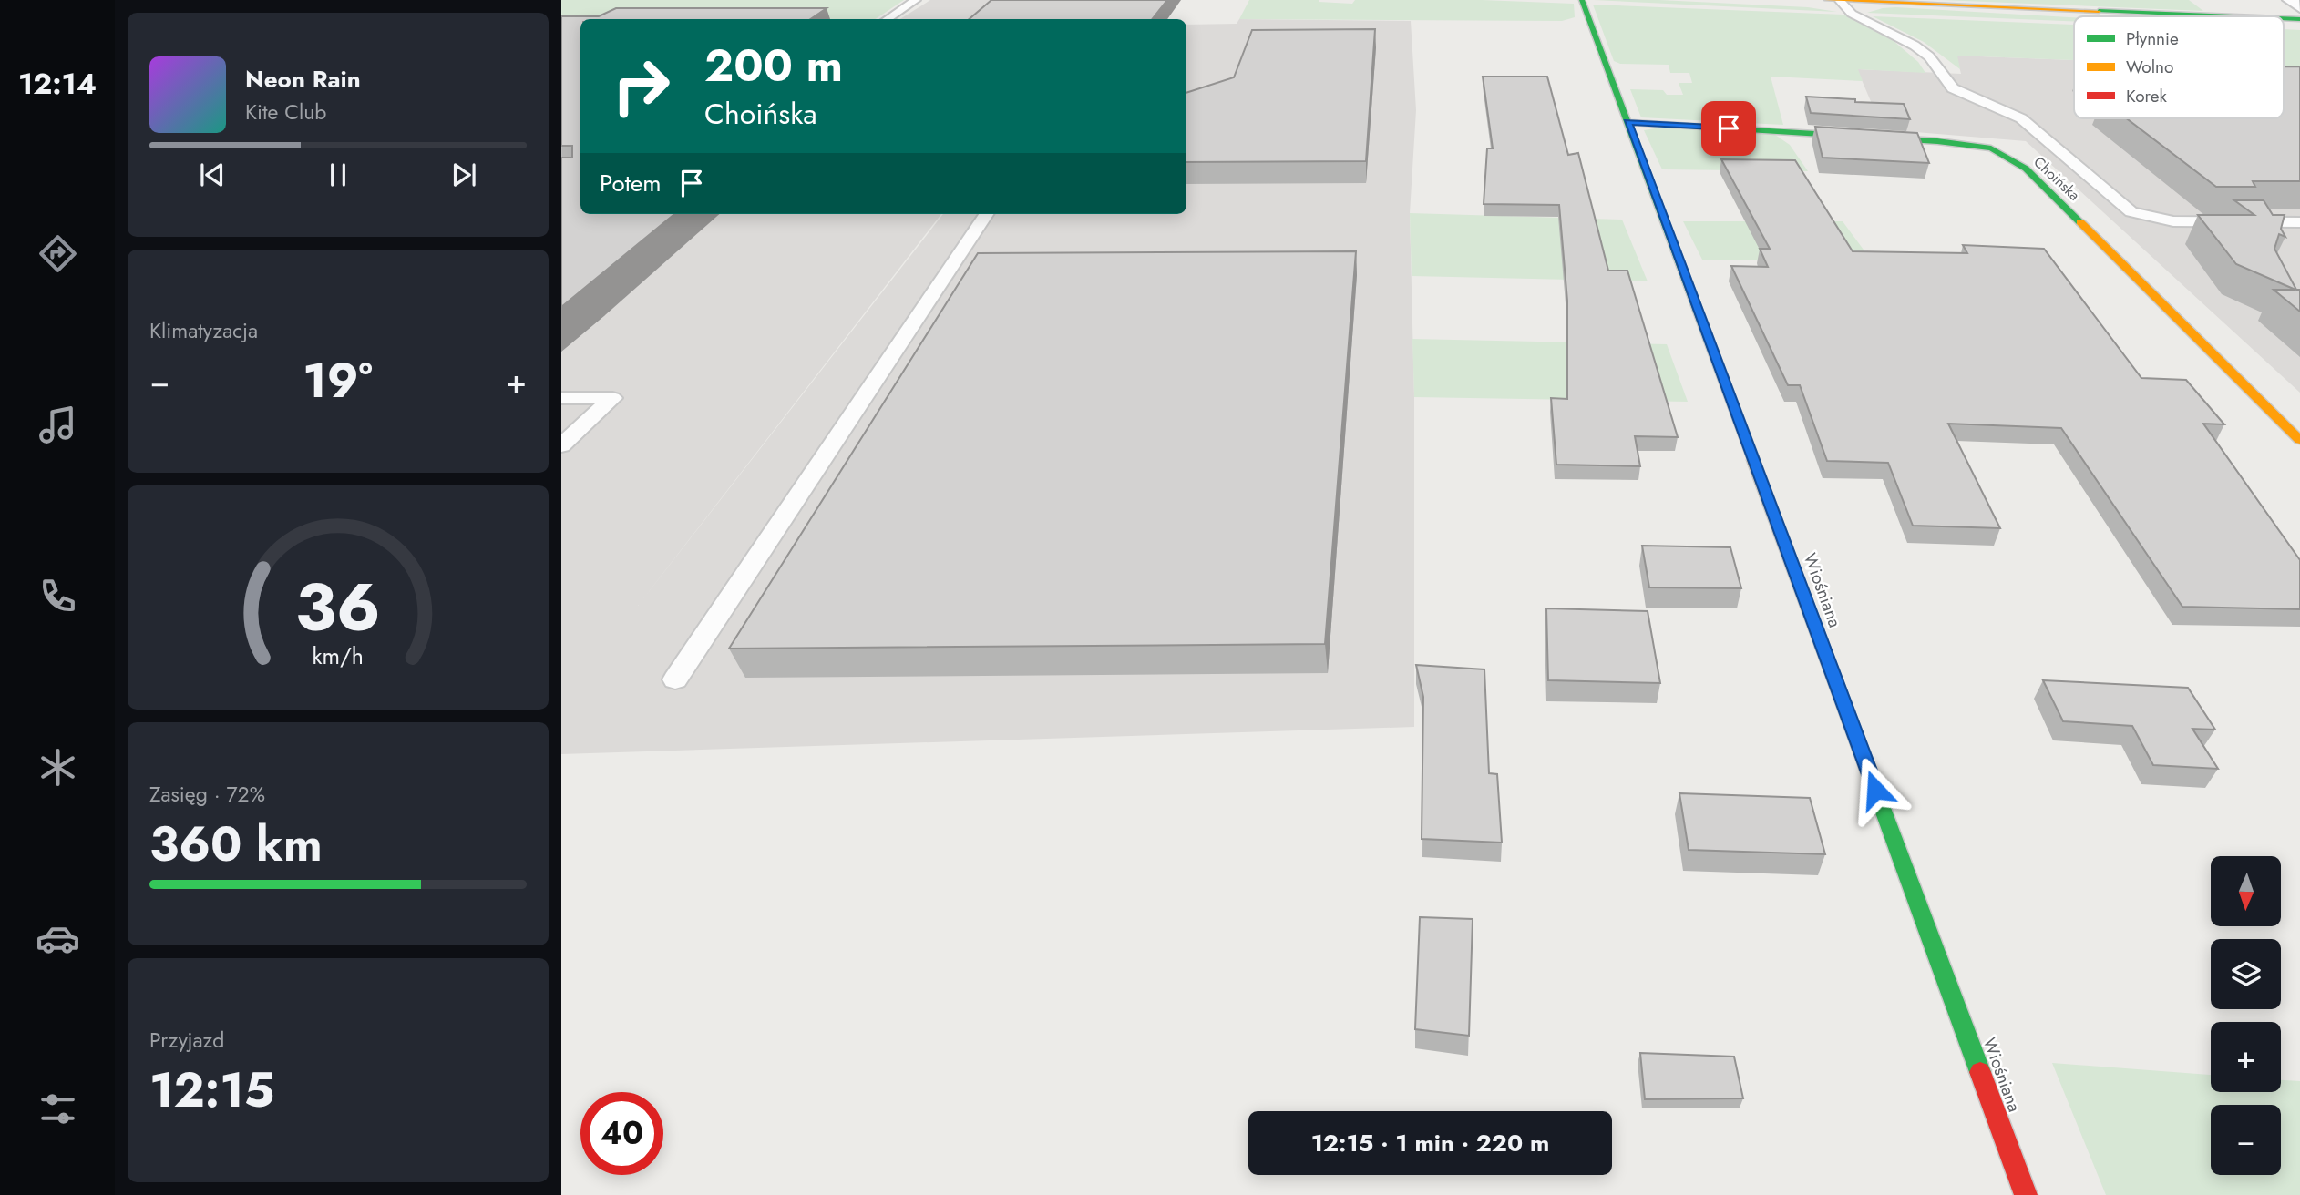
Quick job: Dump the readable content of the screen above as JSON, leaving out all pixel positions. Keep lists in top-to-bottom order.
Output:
{
  "streets": {
    "street": ["Choińska", "Wiośniana"]
  },
  "crossings": [
    ["Choińska", "Wiośniana"]
  ],
  "legend": ["Płynnie", "Wolno", "Korek"],
  "north": "bottom",
  "page": {
    "tabs": "12:14",
    "turn": ["200 m", "Choińska"],
    "song": ["Neon Rain", "Kite Club"],
    "then": "Potem",
    "tile": [
      "Klimatyzacja",
      ["Zasięg · 72%", "360 km"],
      ["Przyjazd", "12:15"]
    ],
    "heat": ["−", "19°", "+"],
    "map_buttons": ["+", "−"],
    "limit": "40",
    "trip": "12:15 · 1 min · 220 m",
    "gauge": ["36", "km/h"]
  }
}
